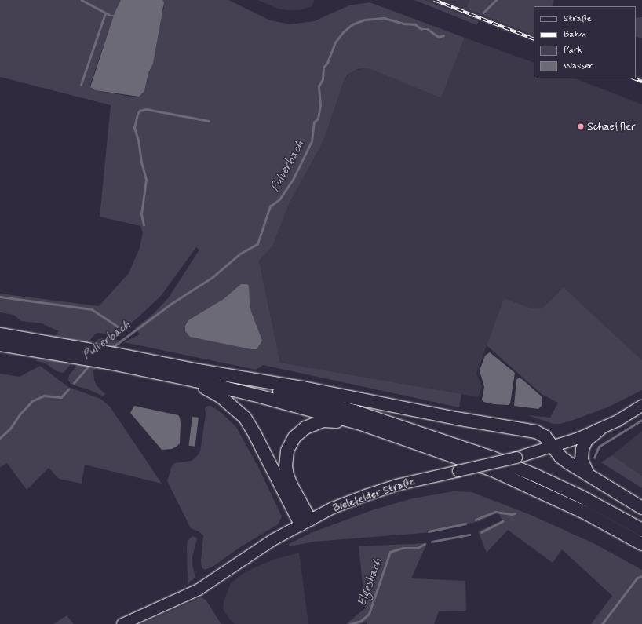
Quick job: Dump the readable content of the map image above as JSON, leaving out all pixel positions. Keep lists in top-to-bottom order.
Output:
{
  "streets": {
    "main road": ["Bielefelder Straße"]
  },
  "water": ["Pulverbach", "Elgesbach"],
  "places": ["Schaeffler"],
  "legend": [
    "Straße",
    "Bahn",
    "Park",
    "Wasser"
  ]
}
